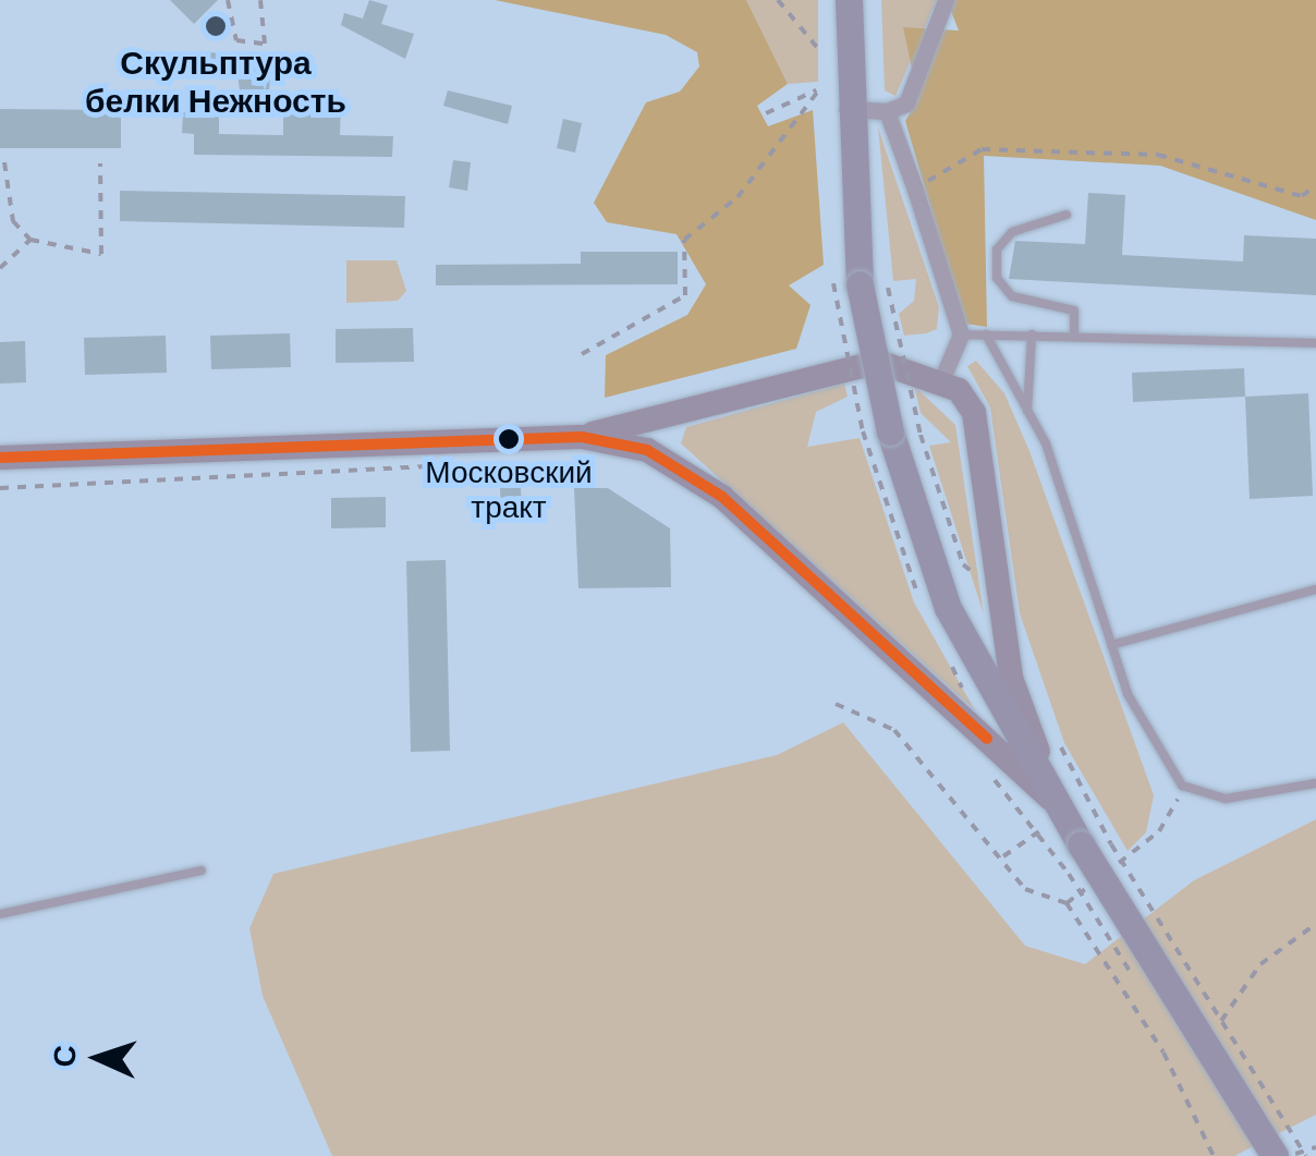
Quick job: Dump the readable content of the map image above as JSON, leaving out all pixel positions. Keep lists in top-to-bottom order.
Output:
{
  "places": ["Скульптура белки Нежность", "Московский тракт"],
  "north": "left"
}
